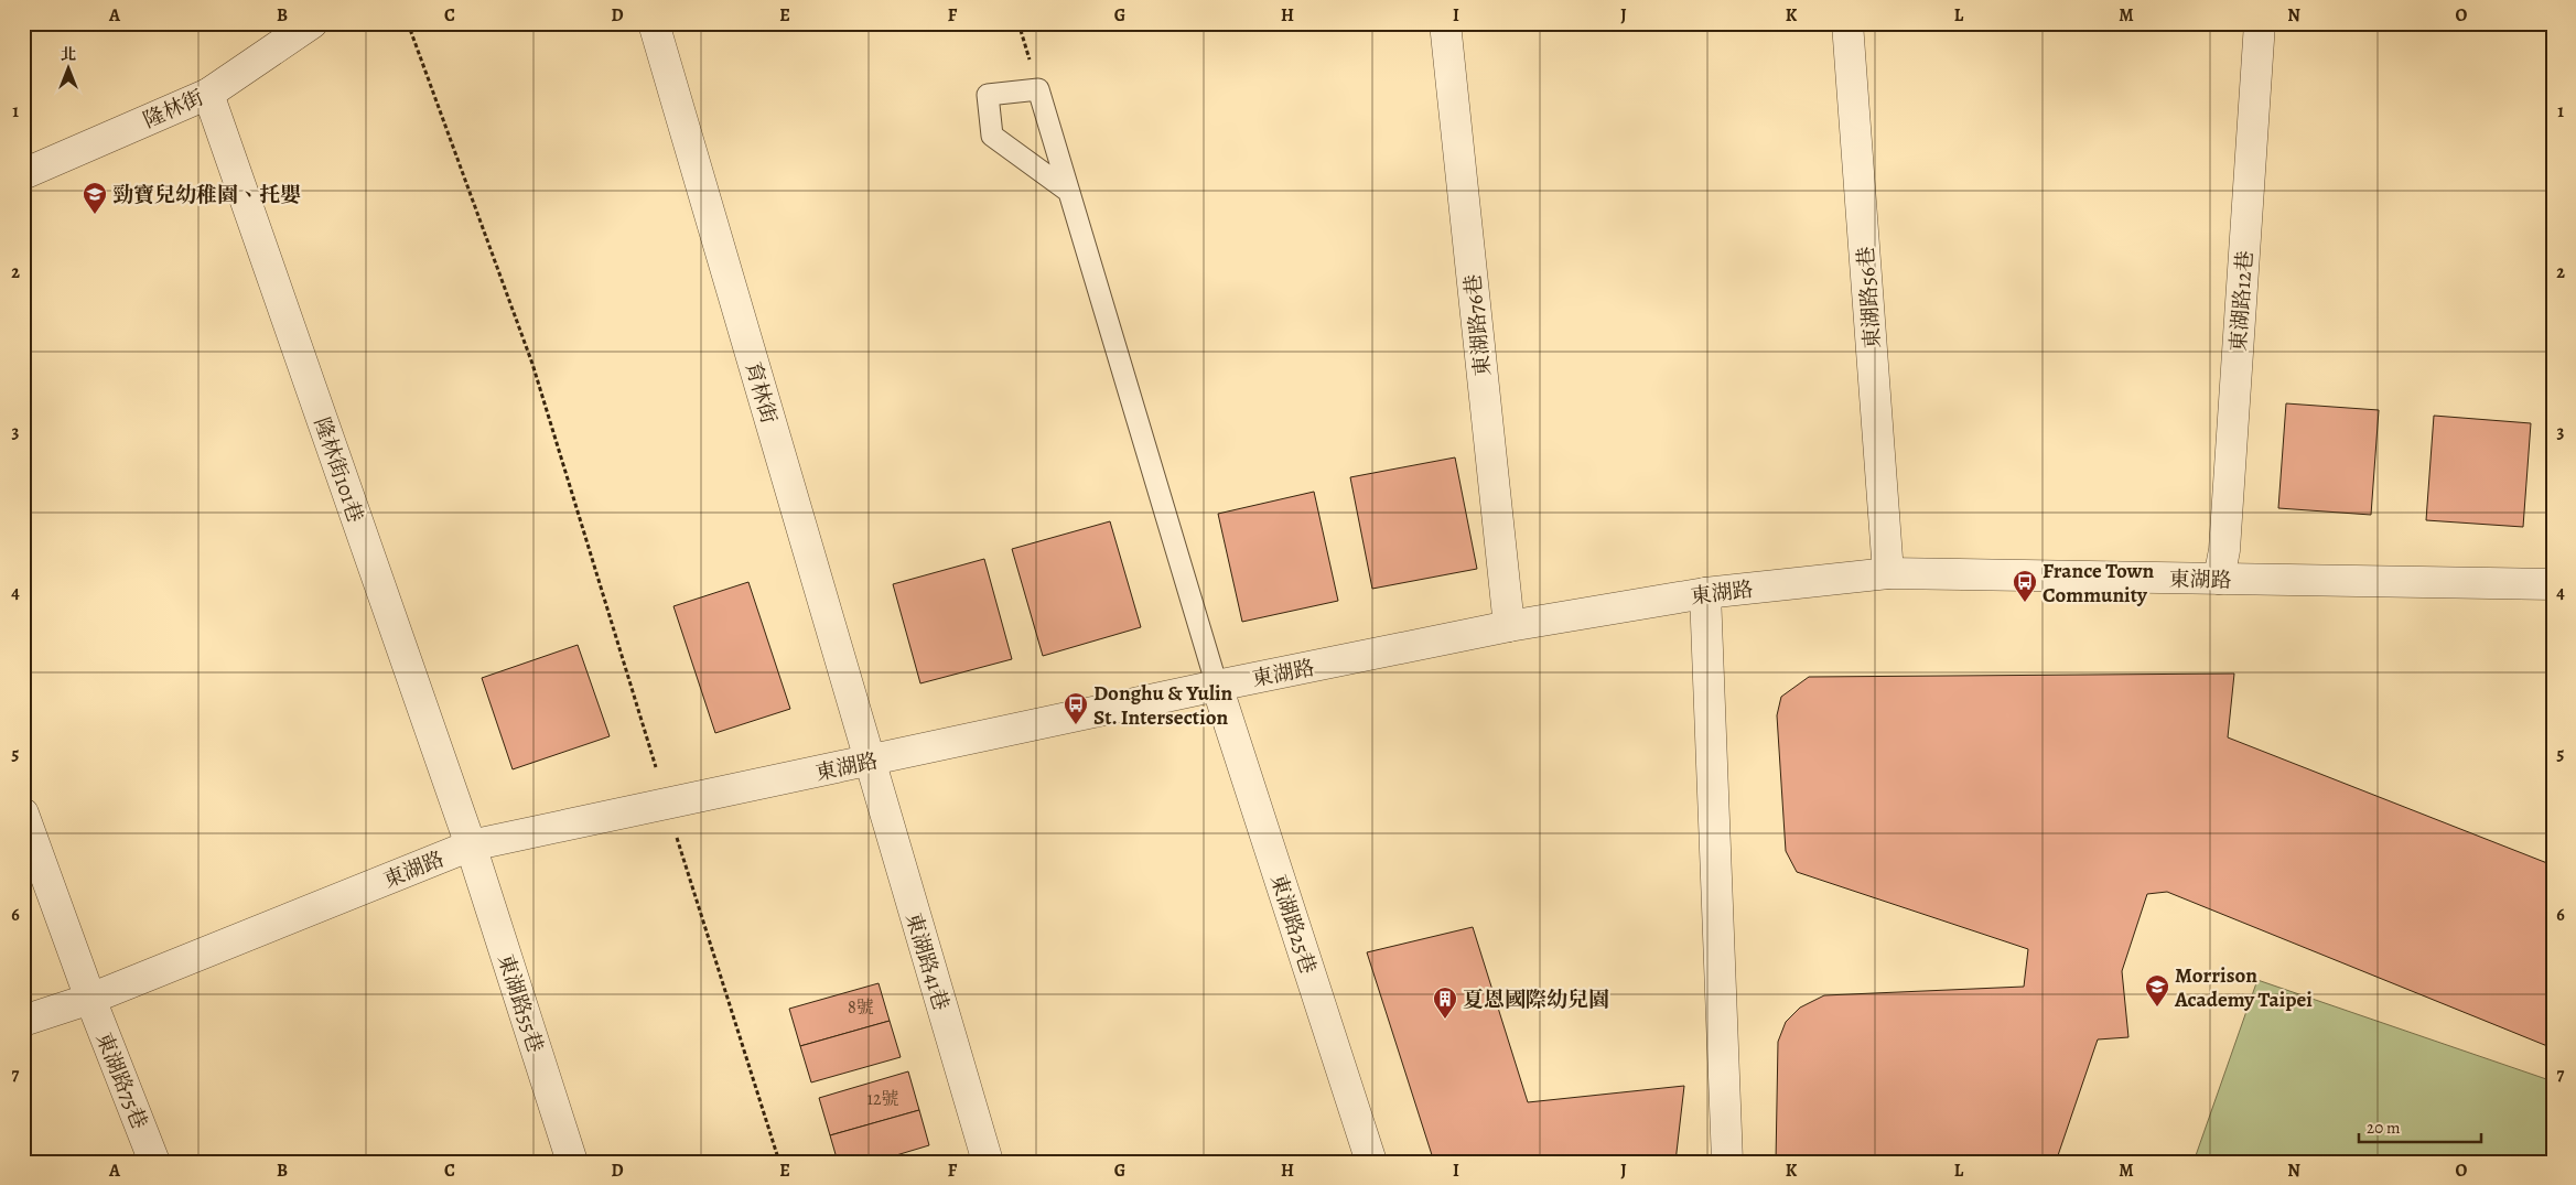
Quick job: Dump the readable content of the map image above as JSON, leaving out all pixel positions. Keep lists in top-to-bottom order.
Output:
{
  "streets": {
    "street": [
      "隆林街",
      "東湖路56巷",
      "東湖路12巷",
      "東湖路76巷",
      "育林街",
      "隆林街101巷",
      "東湖路",
      "東湖路25巷",
      "東湖路41巷",
      "東湖路55巷",
      "東湖路75巷"
    ]
  },
  "crossings": [
    ["隆林街", "隆林街101巷"],
    ["東湖路56巷", "東湖路"],
    ["東湖路12巷", "東湖路"],
    ["東湖路76巷", "東湖路"],
    ["育林街", "東湖路"],
    ["育林街", "東湖路41巷"],
    ["隆林街101巷", "東湖路"],
    ["隆林街101巷", "東湖路55巷"],
    ["東湖路", "東湖路25巷"],
    ["東湖路", "東湖路41巷"],
    ["東湖路", "東湖路55巷"],
    ["東湖路", "東湖路75巷"]
  ],
  "places": {
    "school or university": ["勁寶兒幼稚園、托嬰", "Morrison Academy Taipei"],
    "bus stop": ["France Town Community", "Donghu & Yulin St. Intersection"],
    "building": ["夏恩國際幼兒園"]
  },
  "house_numbers": ["8號", "12號"],
  "scale_bar": "20 m",
  "north": "top",
  "grid": {
    "columns": [
      "A",
      "B",
      "C",
      "D",
      "E",
      "F",
      "G",
      "H",
      "I",
      "J",
      "K",
      "L",
      "M",
      "N",
      "O"
    ],
    "rows": [
      "1",
      "2",
      "3",
      "4",
      "5",
      "6",
      "7"
    ]
  }
}
